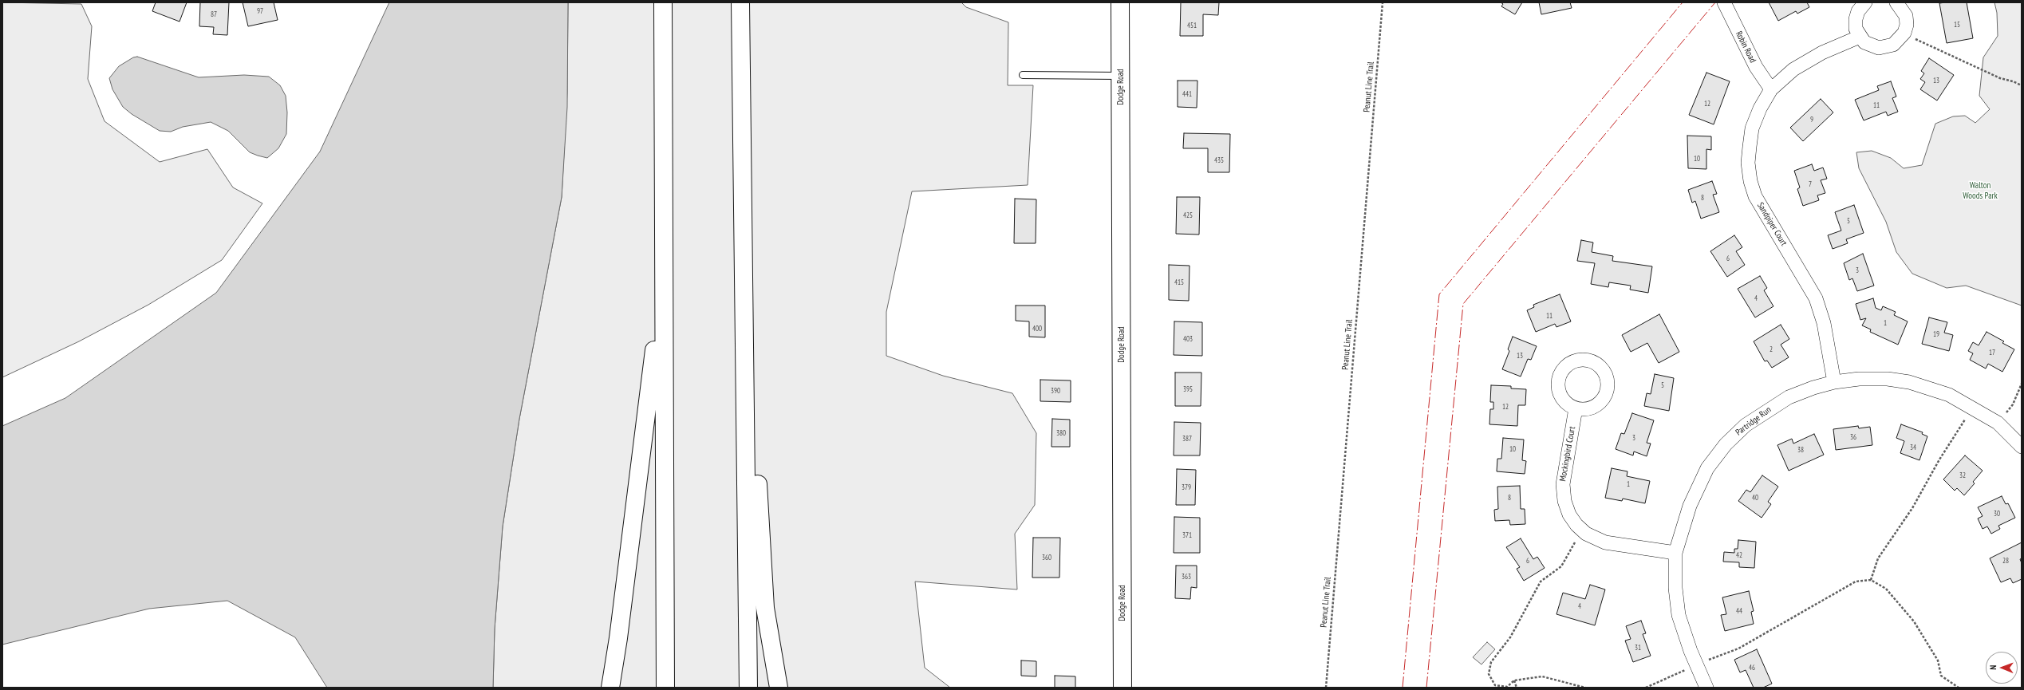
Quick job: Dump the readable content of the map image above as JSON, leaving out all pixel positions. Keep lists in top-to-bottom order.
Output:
{
  "streets": {
    "main road": ["Dodge Road"],
    "street": [
      "Robin Road",
      "Sandpiper Court",
      "Partridge Run",
      "Mockingbird Court"
    ],
    "path": ["Peanut Line Trail"]
  },
  "crossings": [
    ["Robin Road", "Sandpiper Court"],
    ["Sandpiper Court", "Partridge Run"],
    ["Partridge Run", "Mockingbird Court"]
  ],
  "parks": ["Walton Woods Park"],
  "house_numbers": [
    "97",
    "87",
    "15",
    "451",
    "13",
    "441",
    "12",
    "11",
    "9",
    "10",
    "435",
    "7",
    "8",
    "425",
    "5",
    "6",
    "3",
    "415",
    "4",
    "11",
    "1",
    "400",
    "19",
    "403",
    "2",
    "17",
    "13",
    "5",
    "395",
    "390",
    "12",
    "380",
    "36",
    "3",
    "387",
    "34",
    "10",
    "38",
    "32",
    "1",
    "379",
    "8",
    "40",
    "30",
    "371",
    "42",
    "360",
    "6",
    "28",
    "363",
    "4",
    "44",
    "31",
    "46"
  ],
  "north": "left"
}
